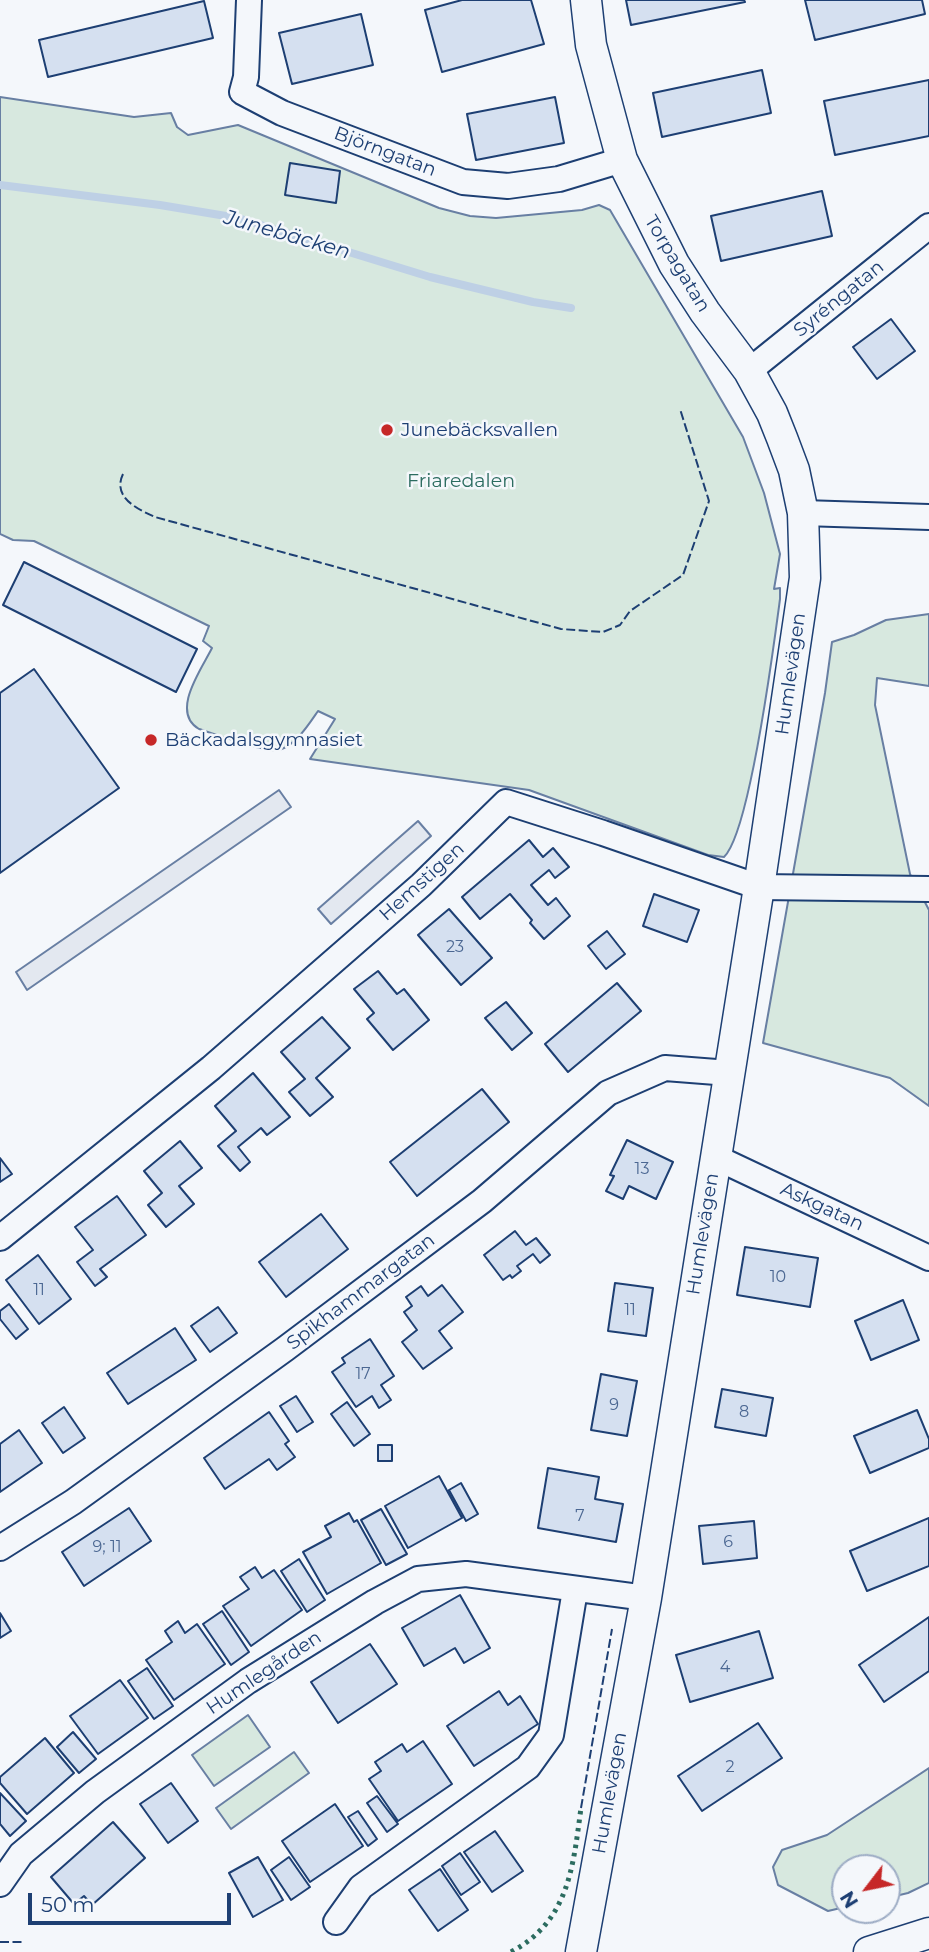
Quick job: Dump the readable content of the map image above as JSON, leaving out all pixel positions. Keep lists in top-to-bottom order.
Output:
{
  "streets": {
    "street": [
      "Björngatan",
      "Torpagatan",
      "Syréngatan",
      "Humlevägen",
      "Hemstigen",
      "Askgatan",
      "Spikhammargatan",
      "Humlegården"
    ]
  },
  "crossings": [
    ["Björngatan", "Torpagatan"],
    ["Torpagatan", "Syréngatan"],
    ["Torpagatan", "Humlevägen"],
    ["Humlevägen", "Hemstigen"],
    ["Humlevägen", "Askgatan"],
    ["Humlevägen", "Spikhammargatan"],
    ["Humlevägen", "Humlegården"]
  ],
  "water": ["Junebäcken"],
  "parks": ["Friaredalen"],
  "places": ["Junebäcksvallen", "Bäckadalsgymnasiet"],
  "house_numbers": [
    "23",
    "13",
    "10",
    "11",
    "11",
    "17",
    "9",
    "8",
    "7",
    "6",
    "9; 11",
    "4",
    "2"
  ],
  "scale_bar": "50 m",
  "north": "bottom left"
}
